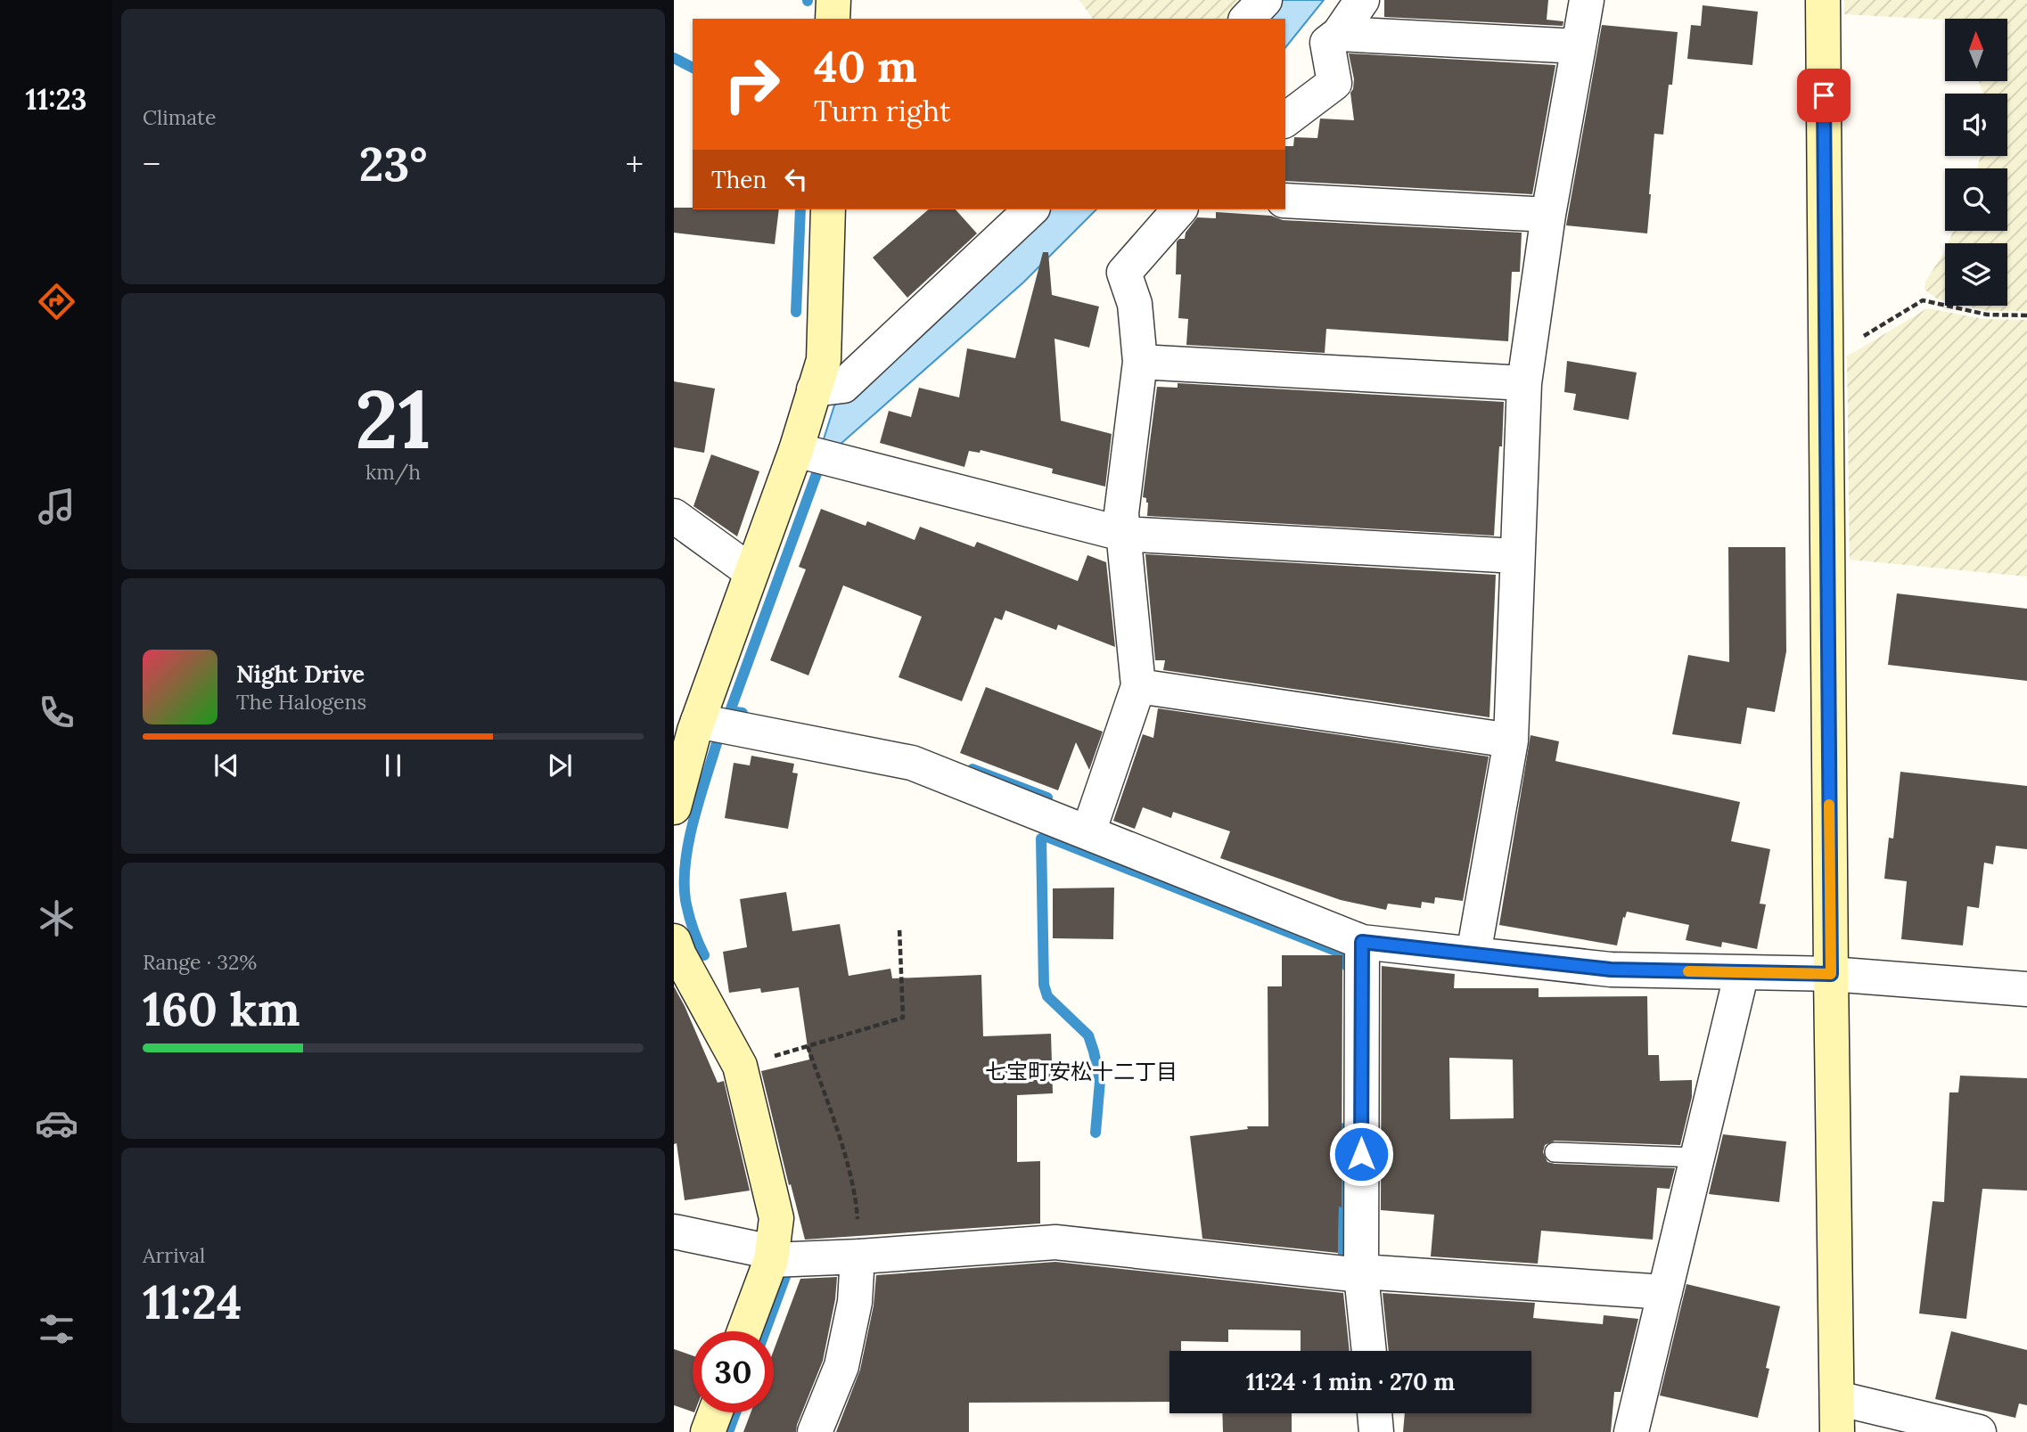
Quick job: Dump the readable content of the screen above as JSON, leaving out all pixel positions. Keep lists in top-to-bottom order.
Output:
{
  "districts": ["七宝町安松十二丁目"],
  "north": "top",
  "page": {
    "tabs": "11:23",
    "tile": [
      "Climate",
      ["21", "km/h"],
      ["Range · 32%", "160 km"],
      ["Arrival", "11:24"]
    ],
    "turn": ["40 m", "Turn right"],
    "heat": ["−", "23°", "+"],
    "then": "Then",
    "song": ["Night Drive", "The Halogens"],
    "limit": "30",
    "trip": "11:24 · 1 min · 270 m"
  }
}
